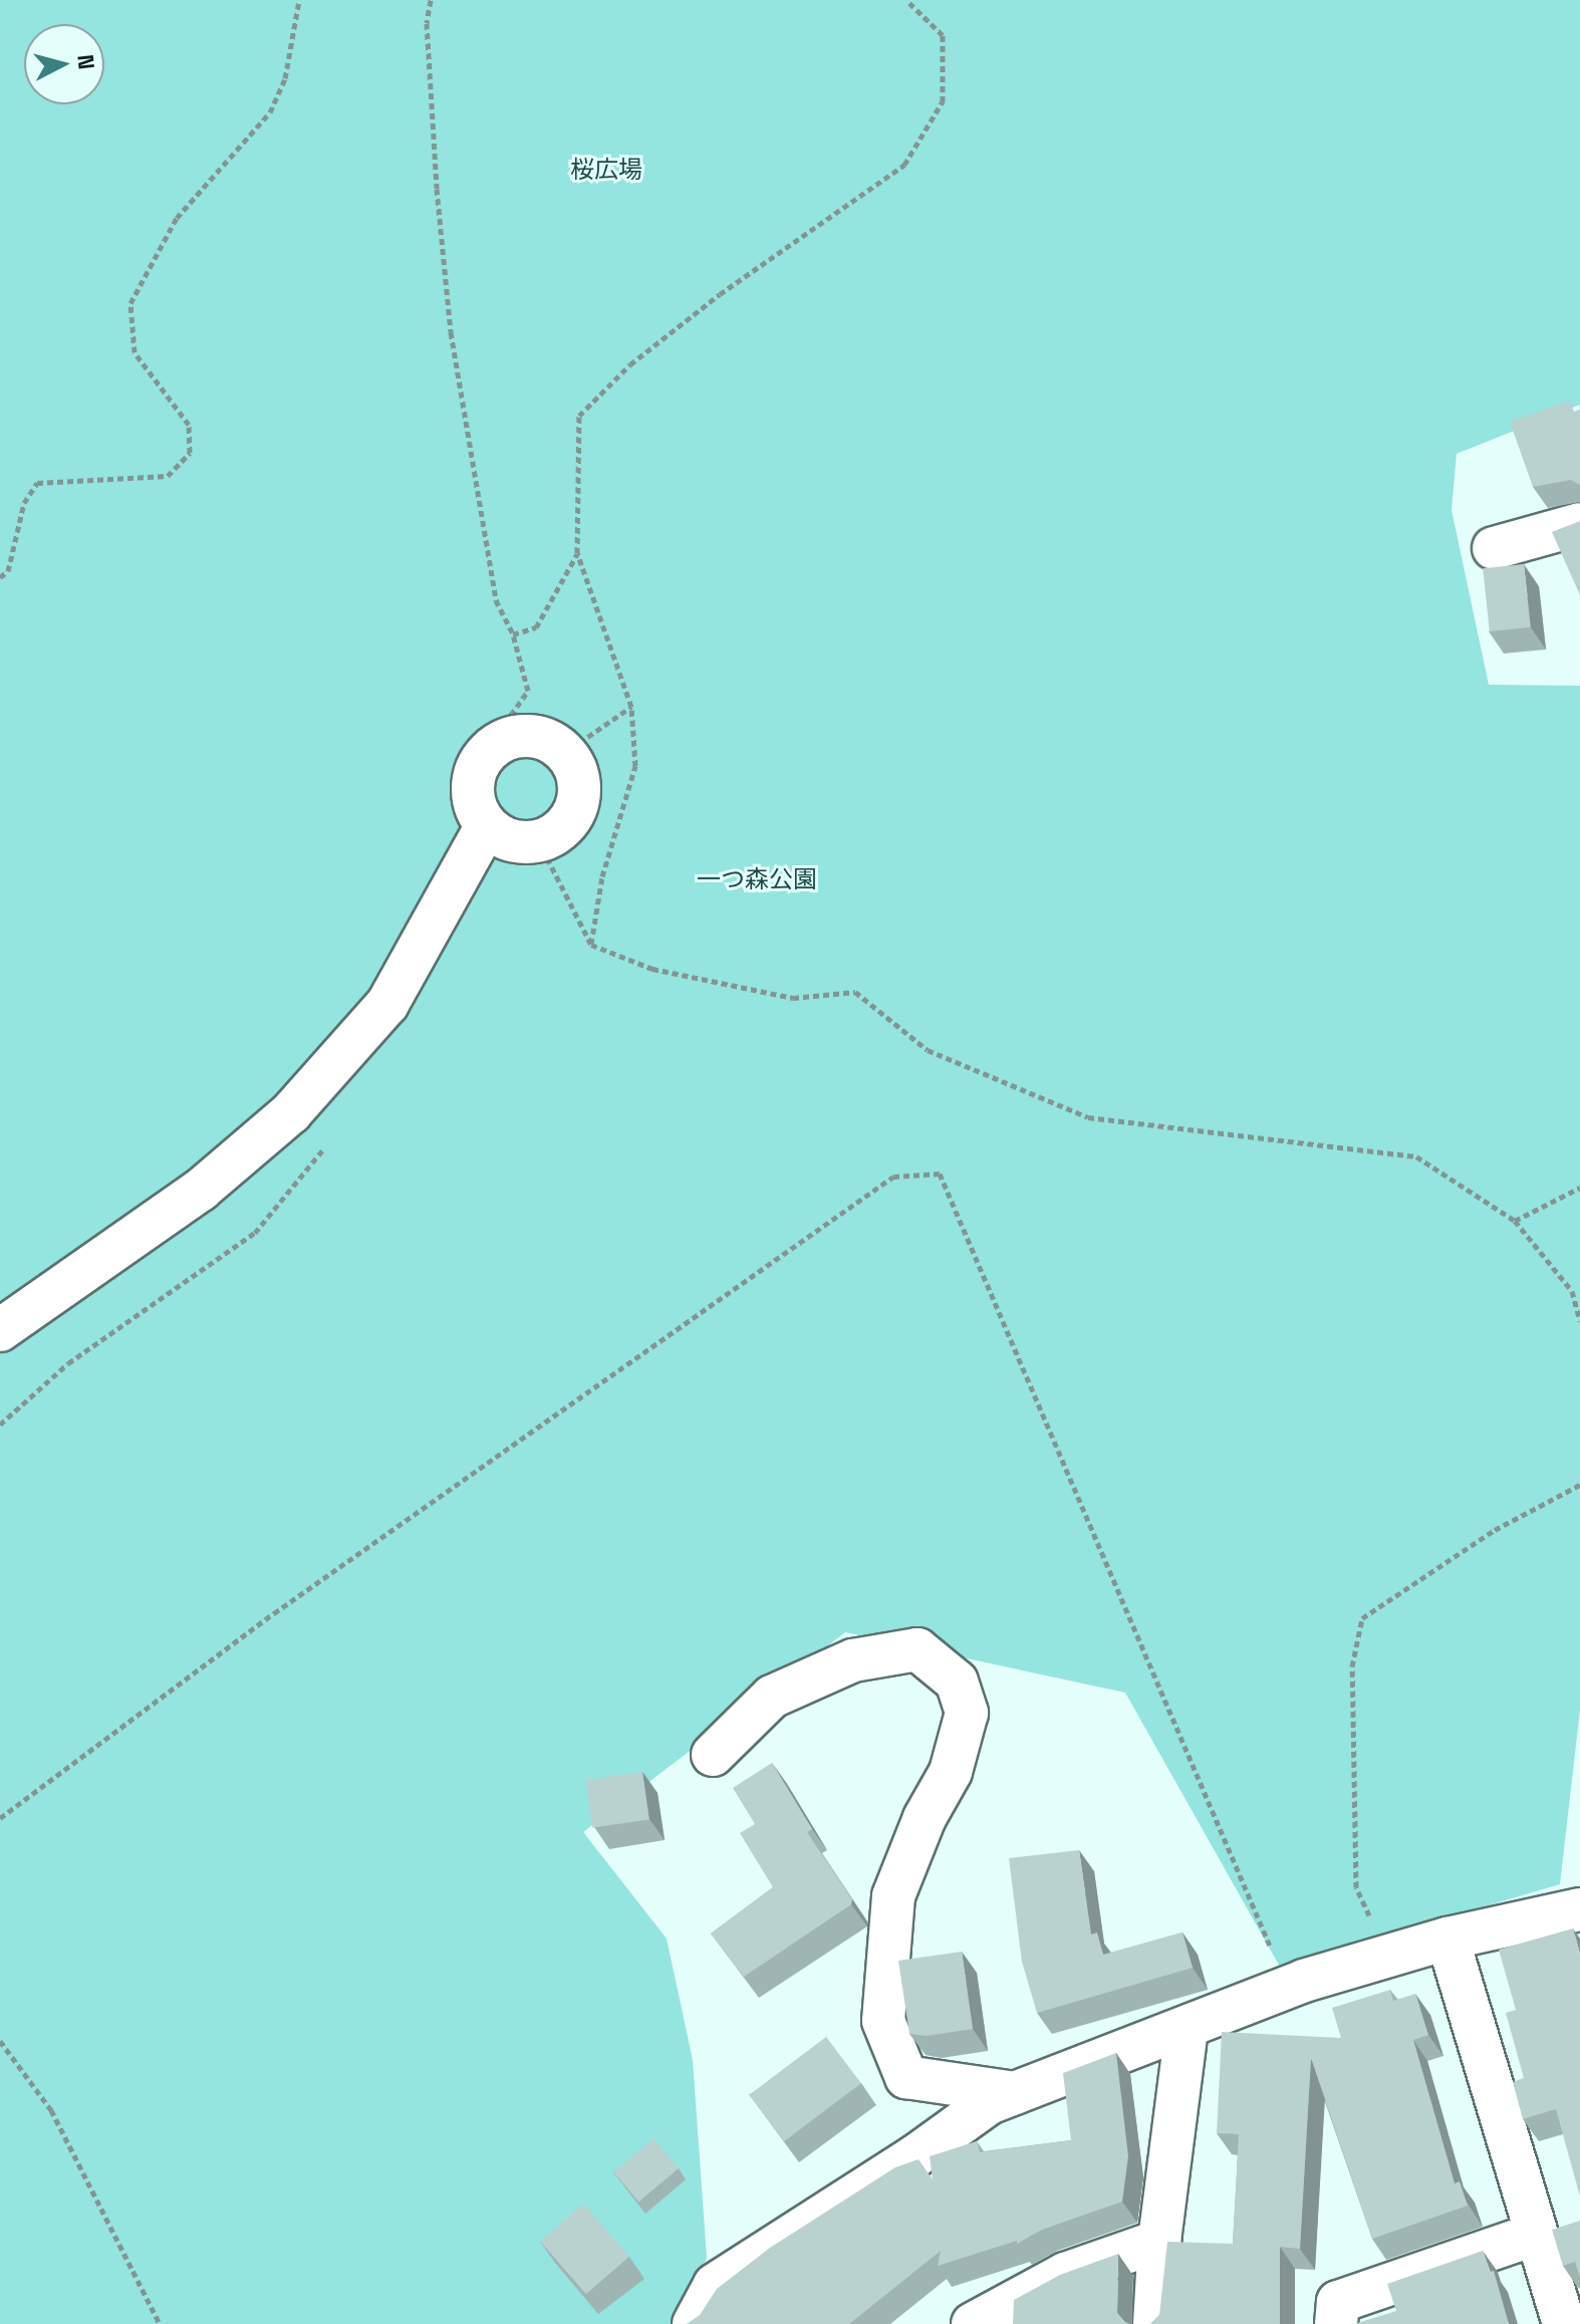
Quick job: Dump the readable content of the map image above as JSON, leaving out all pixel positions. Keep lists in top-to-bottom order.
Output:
{
  "parks": ["桜広場", "一つ森公園"],
  "north": "right"
}
